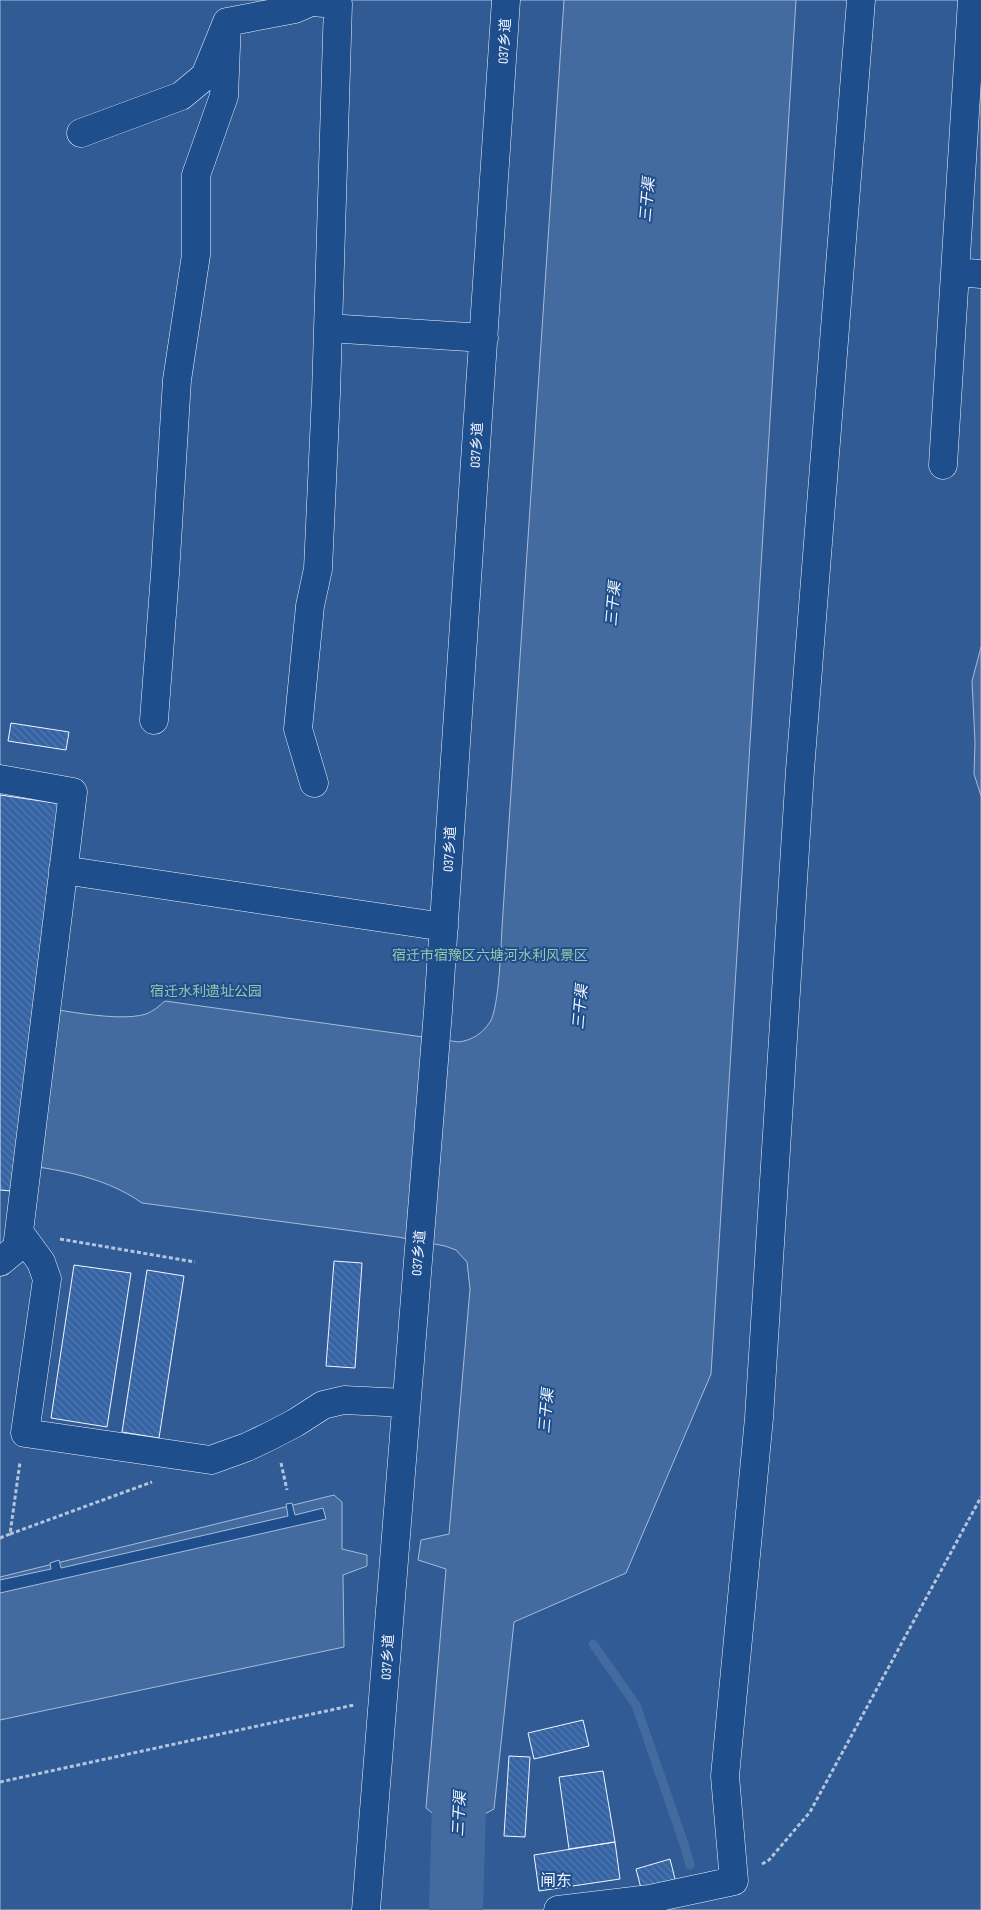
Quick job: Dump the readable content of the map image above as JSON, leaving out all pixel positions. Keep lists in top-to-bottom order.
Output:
{
  "streets": {
    "street": ["037乡道"]
  },
  "districts": ["闸东"],
  "water": ["三干渠"],
  "parks": ["宿迁市宿豫区六塘河水利风景区", "宿迁水利遗址公园"]
}
